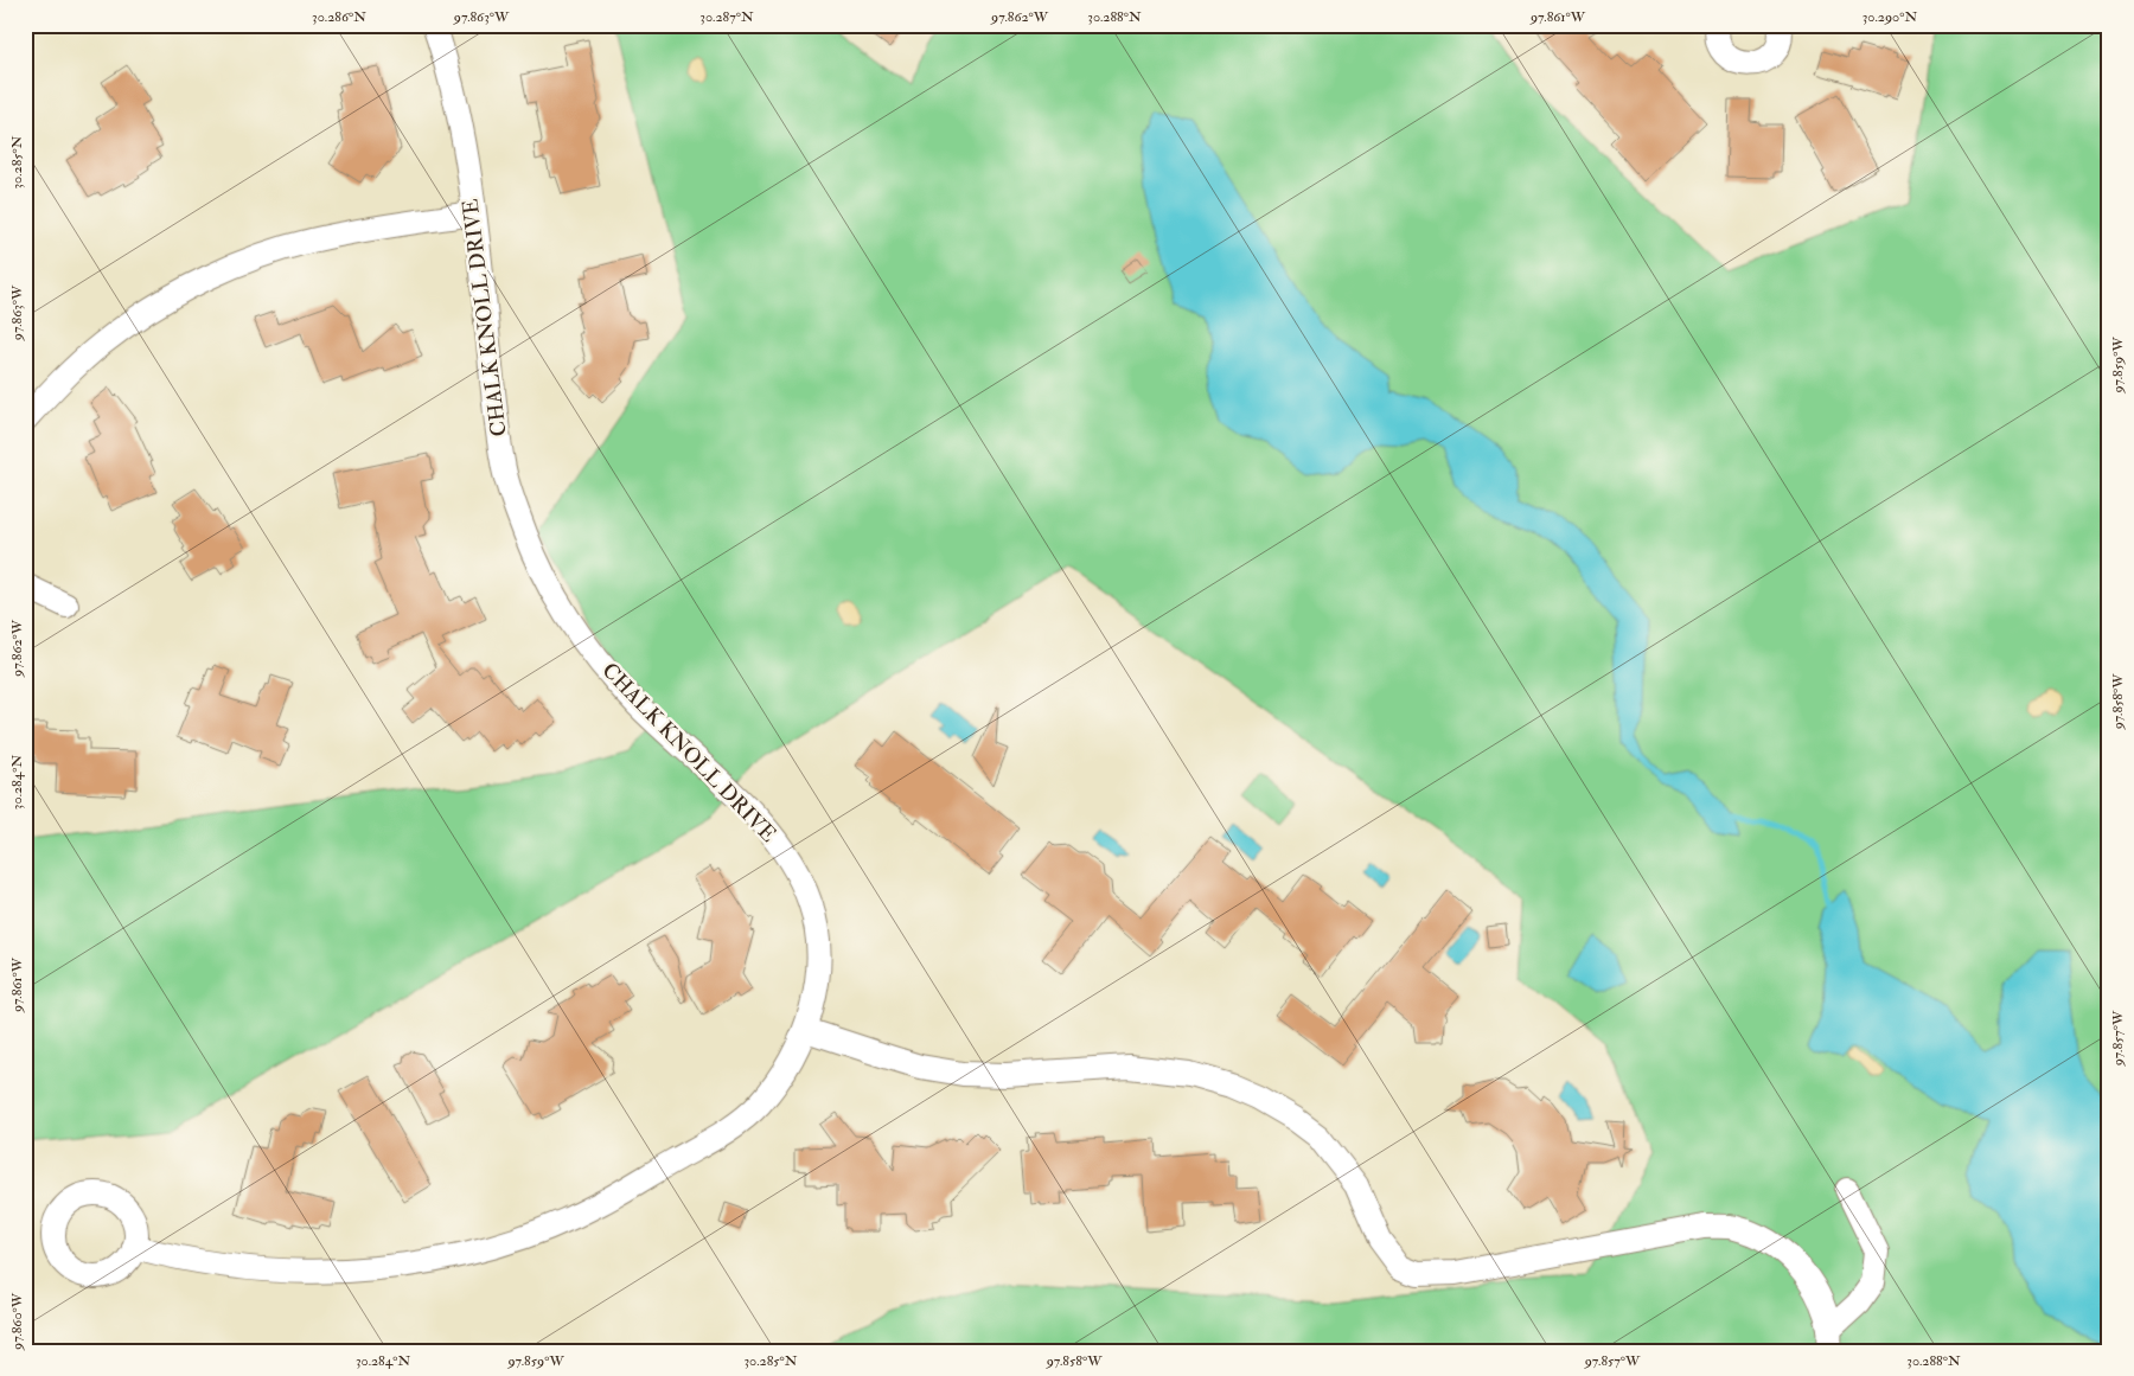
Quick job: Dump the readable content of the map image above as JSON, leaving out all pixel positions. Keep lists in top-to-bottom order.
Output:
{
  "streets": {
    "street": ["CHALK KNOLL DRIVE"]
  },
  "coordinates": [
    "30.286°N",
    "97.863°W",
    "30.287°N",
    "97.862°W",
    "30.288°N",
    "97.861°W",
    "30.290°N",
    "30.285°N",
    "97.859°W",
    "97.858°W",
    "30.284°N",
    "97.857°W",
    "97.860°W"
  ]
}
